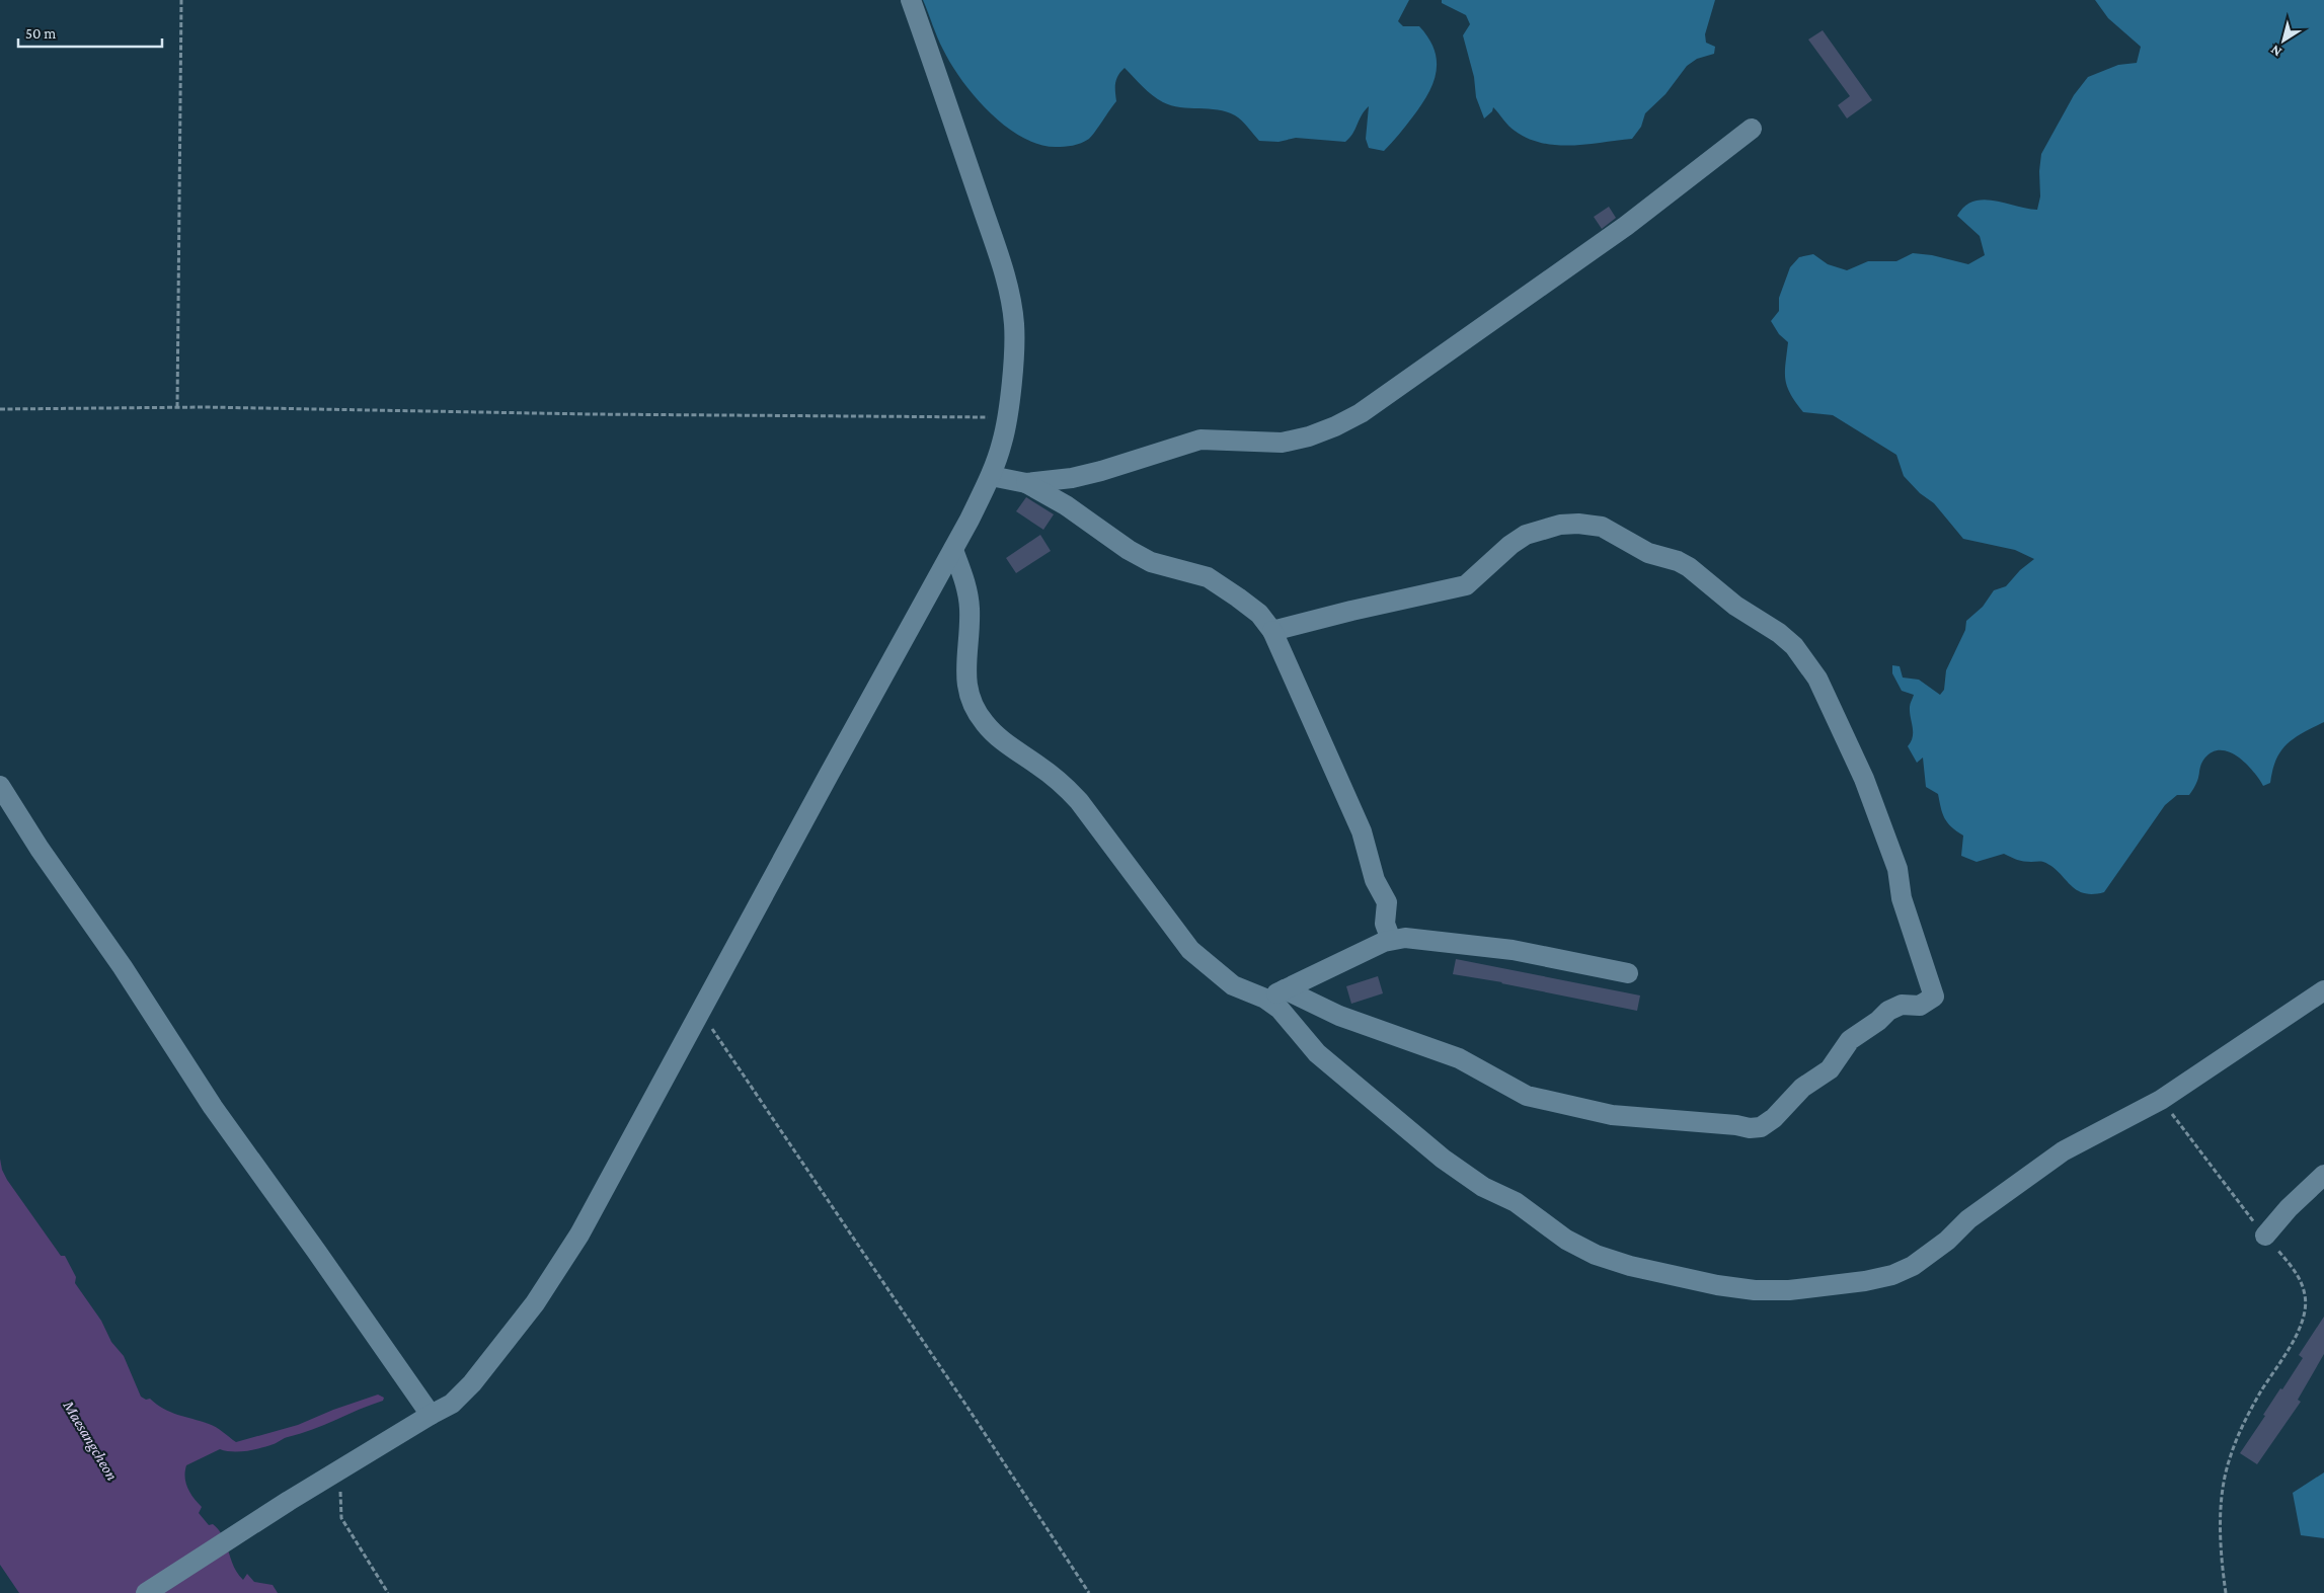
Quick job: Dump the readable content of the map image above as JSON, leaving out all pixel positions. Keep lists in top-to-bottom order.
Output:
{
  "water": ["Maesangcheon"],
  "scale_bar": "50 m",
  "north": "bottom left"
}
